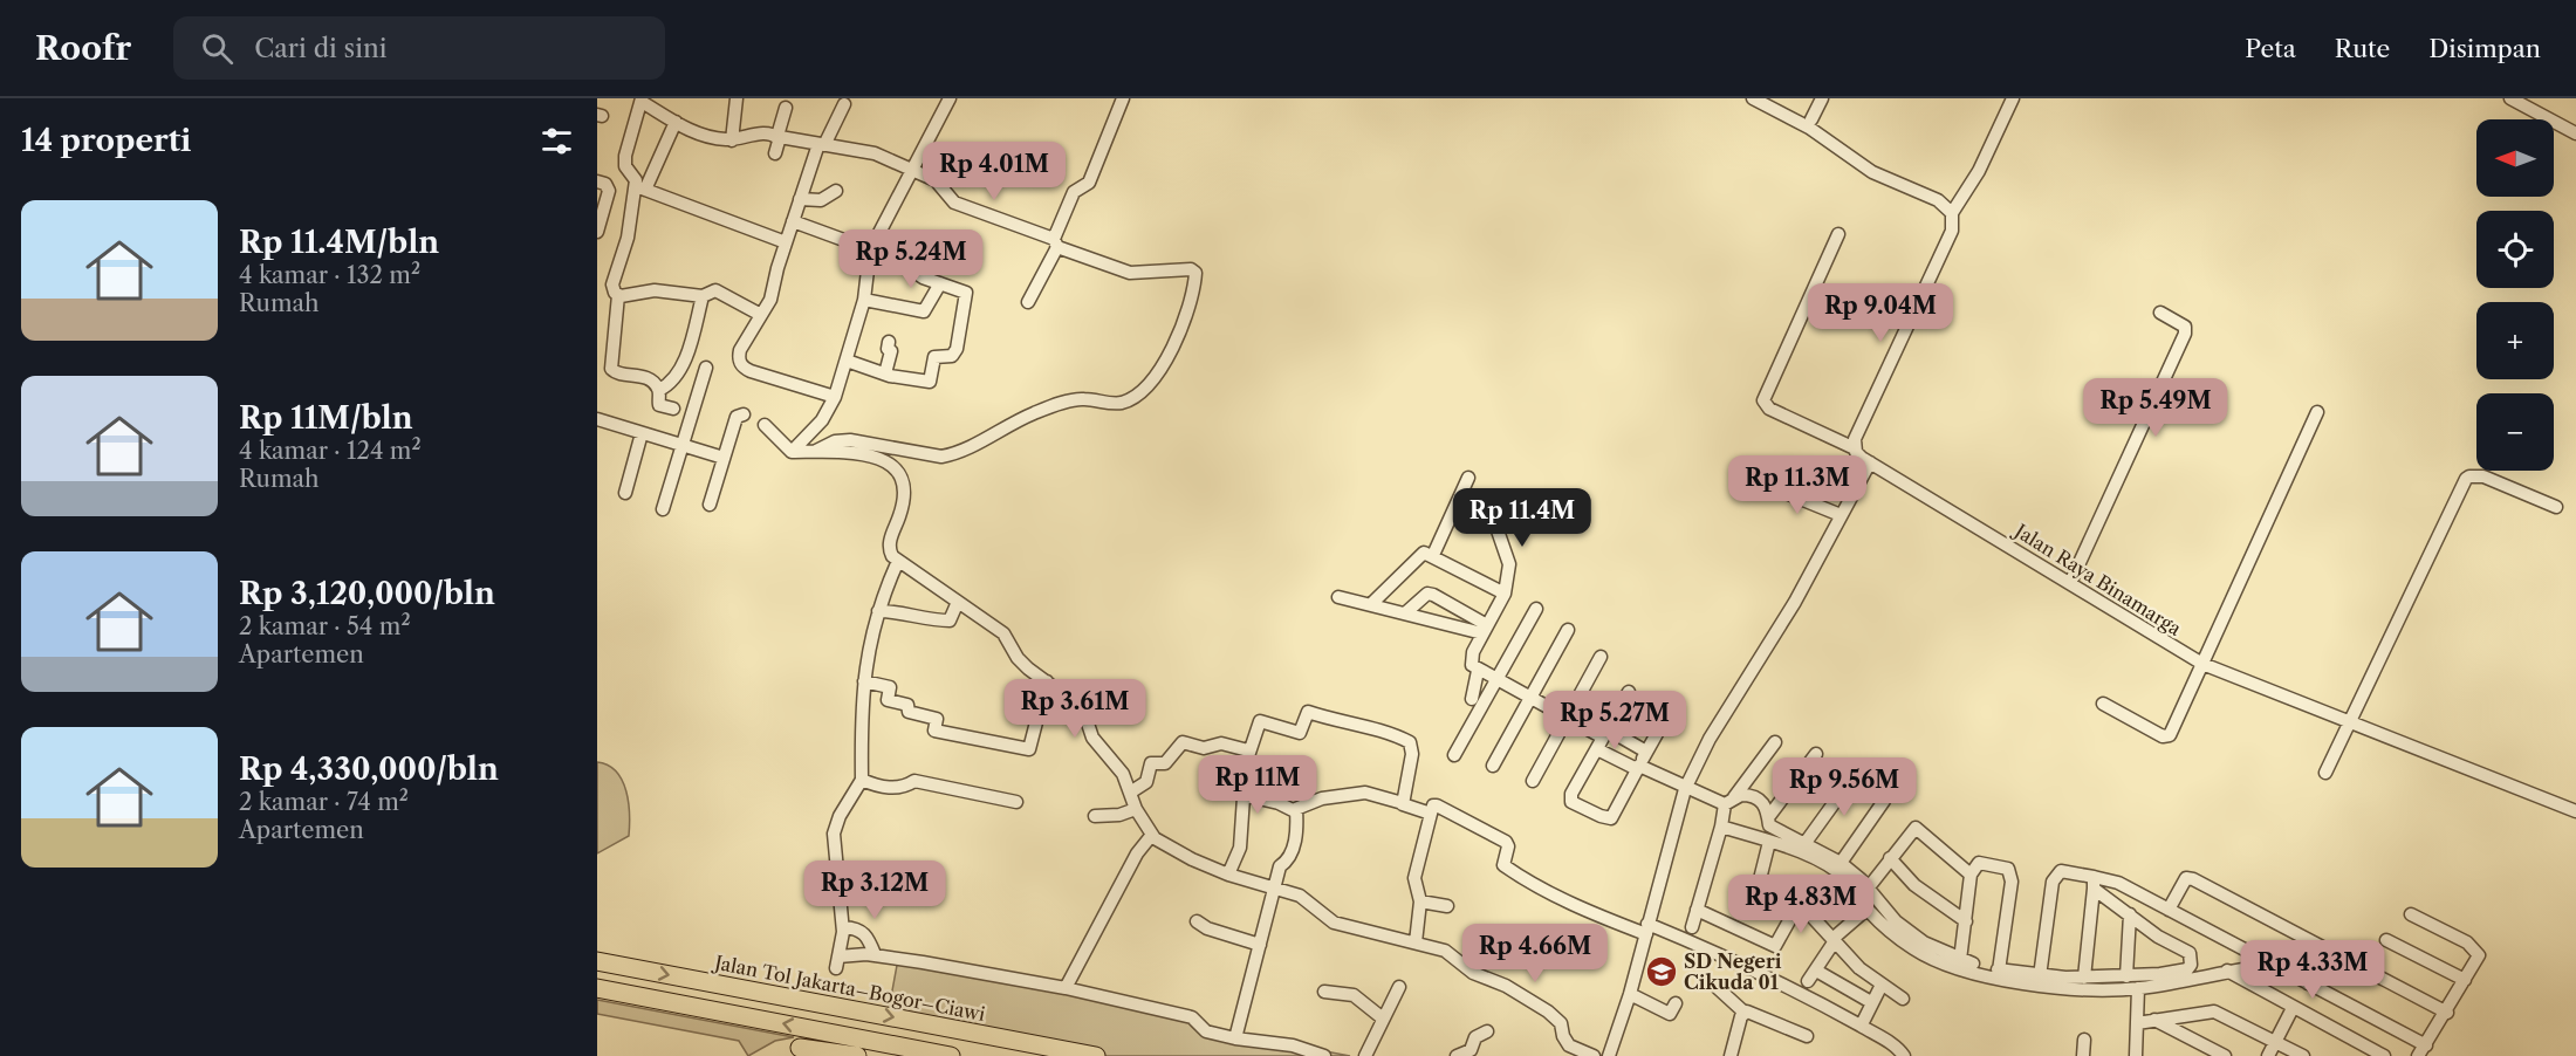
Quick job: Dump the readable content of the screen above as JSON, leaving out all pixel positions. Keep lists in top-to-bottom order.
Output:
{
  "streets": {
    "highway": ["Jalan Tol Jakarta–Bogor–Ciawi"],
    "street": ["Jalan Raya Binamarga"]
  },
  "places": {
    "school or university": ["SD Negeri Cikuda 01"]
  },
  "north": "left",
  "page": {
    "header": "Roofr",
    "search": "Cari di sini",
    "nav": ["Peta", "Rute", "Disimpan"],
    "heading": "14 properti",
    "map_buttons": ["+", "−"],
    "price": [
      "Rp 4.01M",
      "Rp 5.24M",
      "Rp 9.04M",
      "Rp 5.49M",
      "Rp 11.3M",
      "Rp 11.4M",
      "Rp 3.61M",
      "Rp 5.27M",
      "Rp 11M",
      "Rp 9.56M",
      "Rp 3.12M",
      "Rp 4.83M",
      "Rp 4.66M",
      "Rp 4.33M"
    ],
    "list": [
      {
        "name": "Rp 11.4M/bln",
        "note": "4 kamar · 132 m² · Rumah"
      },
      {
        "name": "Rp 11M/bln",
        "note": "4 kamar · 124 m² · Rumah"
      },
      {
        "name": "Rp 3,120,000/bln",
        "note": "2 kamar · 54 m² · Apartemen"
      },
      {
        "name": "Rp 4,330,000/bln",
        "note": "2 kamar · 74 m² · Apartemen"
      }
    ]
  }
}
